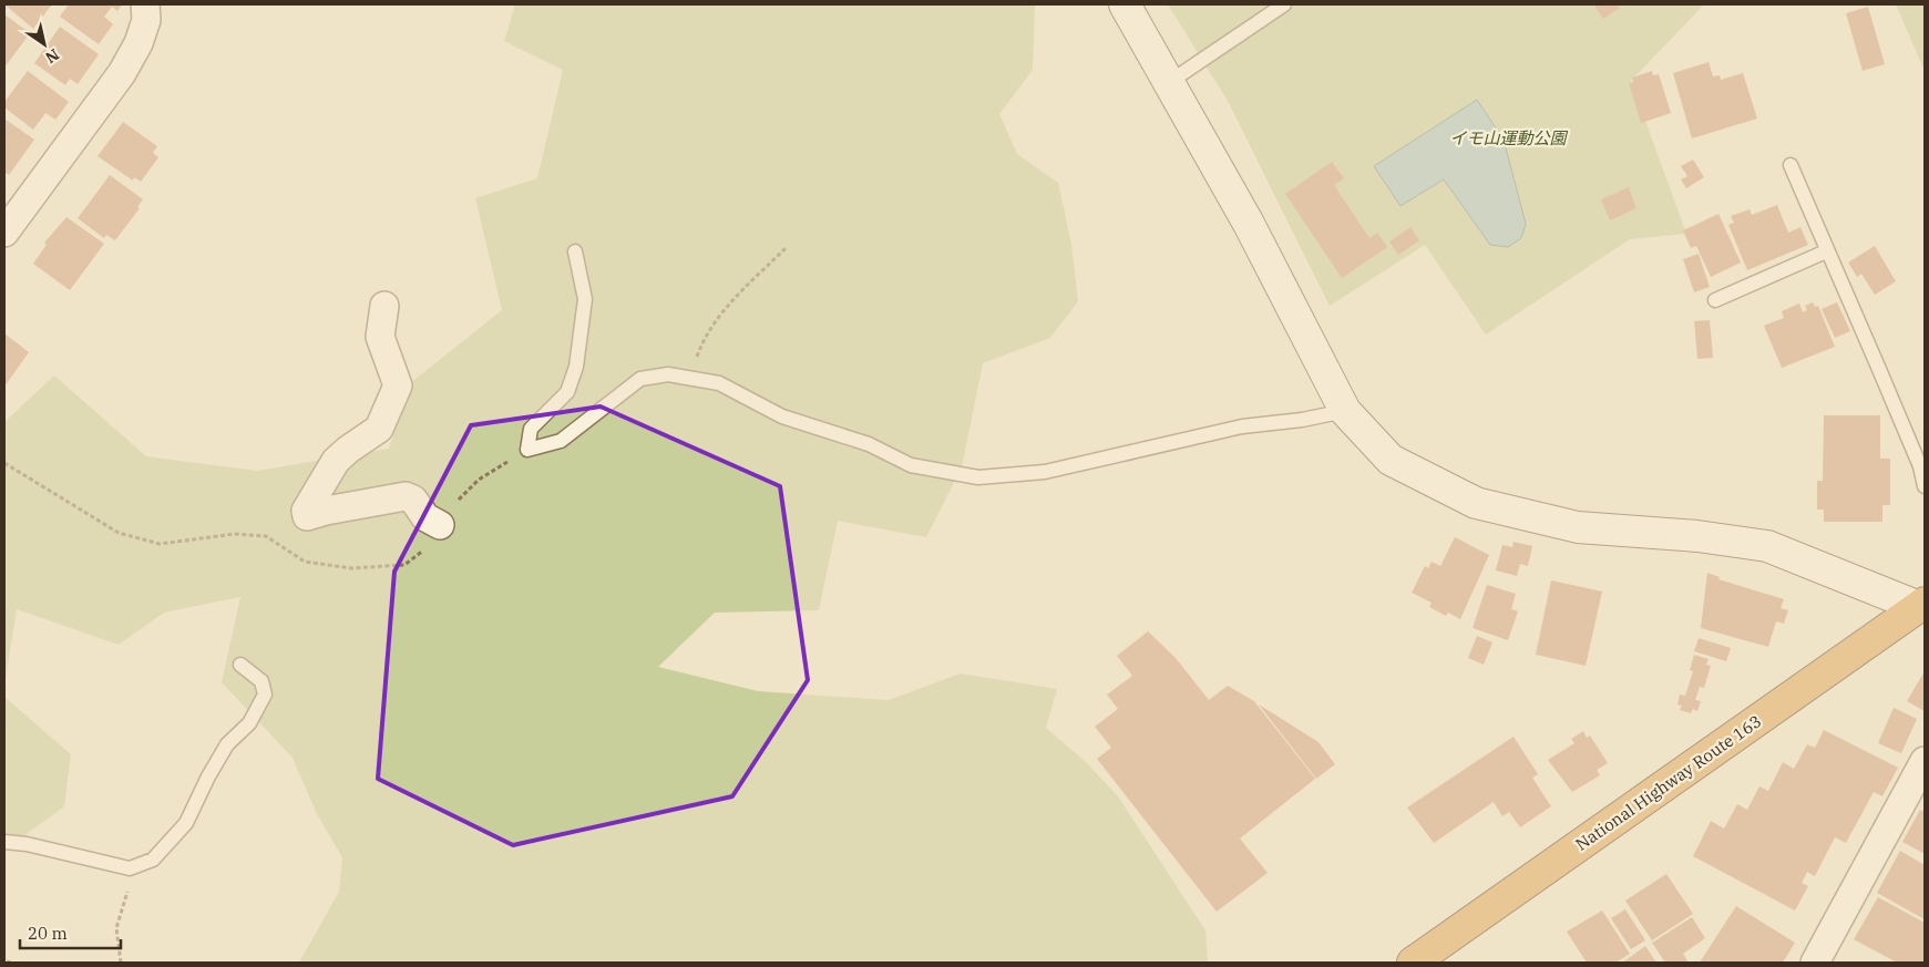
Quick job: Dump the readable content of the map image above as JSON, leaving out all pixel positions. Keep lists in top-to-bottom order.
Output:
{
  "streets": {
    "highway": ["National Highway Route 163"]
  },
  "parks": ["イモ山運動公園"],
  "scale_bar": "20 m",
  "north": "bottom right"
}
